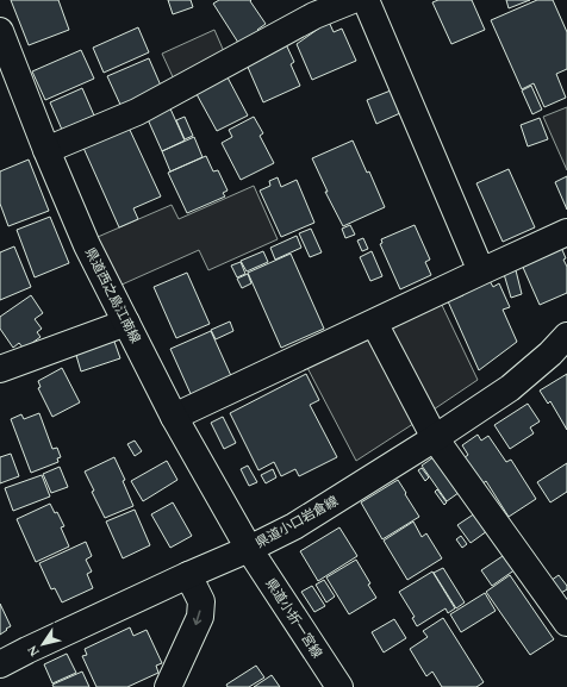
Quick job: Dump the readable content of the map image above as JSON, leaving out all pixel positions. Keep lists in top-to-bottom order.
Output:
{
  "streets": {
    "street": ["県道西之島江南線", "県道小口岩倉線", "県道小折一宮線"]
  },
  "crossings": [
    ["県道西之島江南線", "県道小口岩倉線"],
    ["県道西之島江南線", "県道小折一宮線"],
    ["県道小口岩倉線", "県道小折一宮線"]
  ],
  "north": "bottom left"
}
